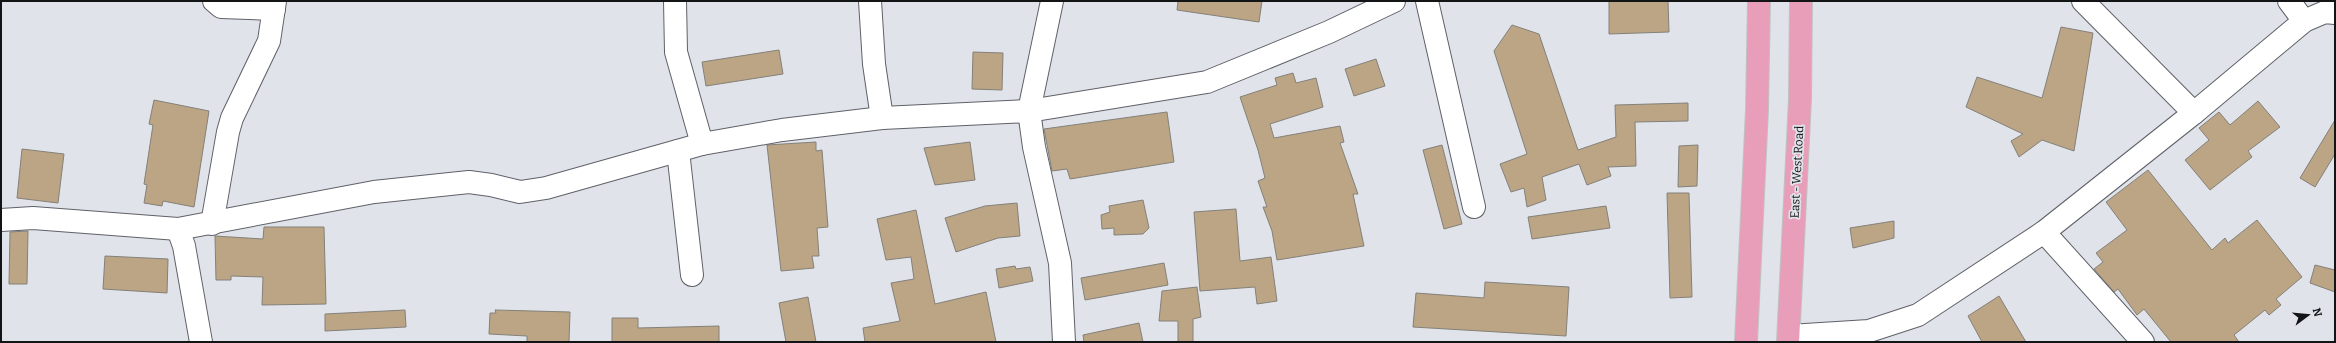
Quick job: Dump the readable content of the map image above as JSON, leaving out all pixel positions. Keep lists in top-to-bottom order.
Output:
{
  "streets": {
    "main road": ["East - West Road"]
  },
  "north": "right"
}
